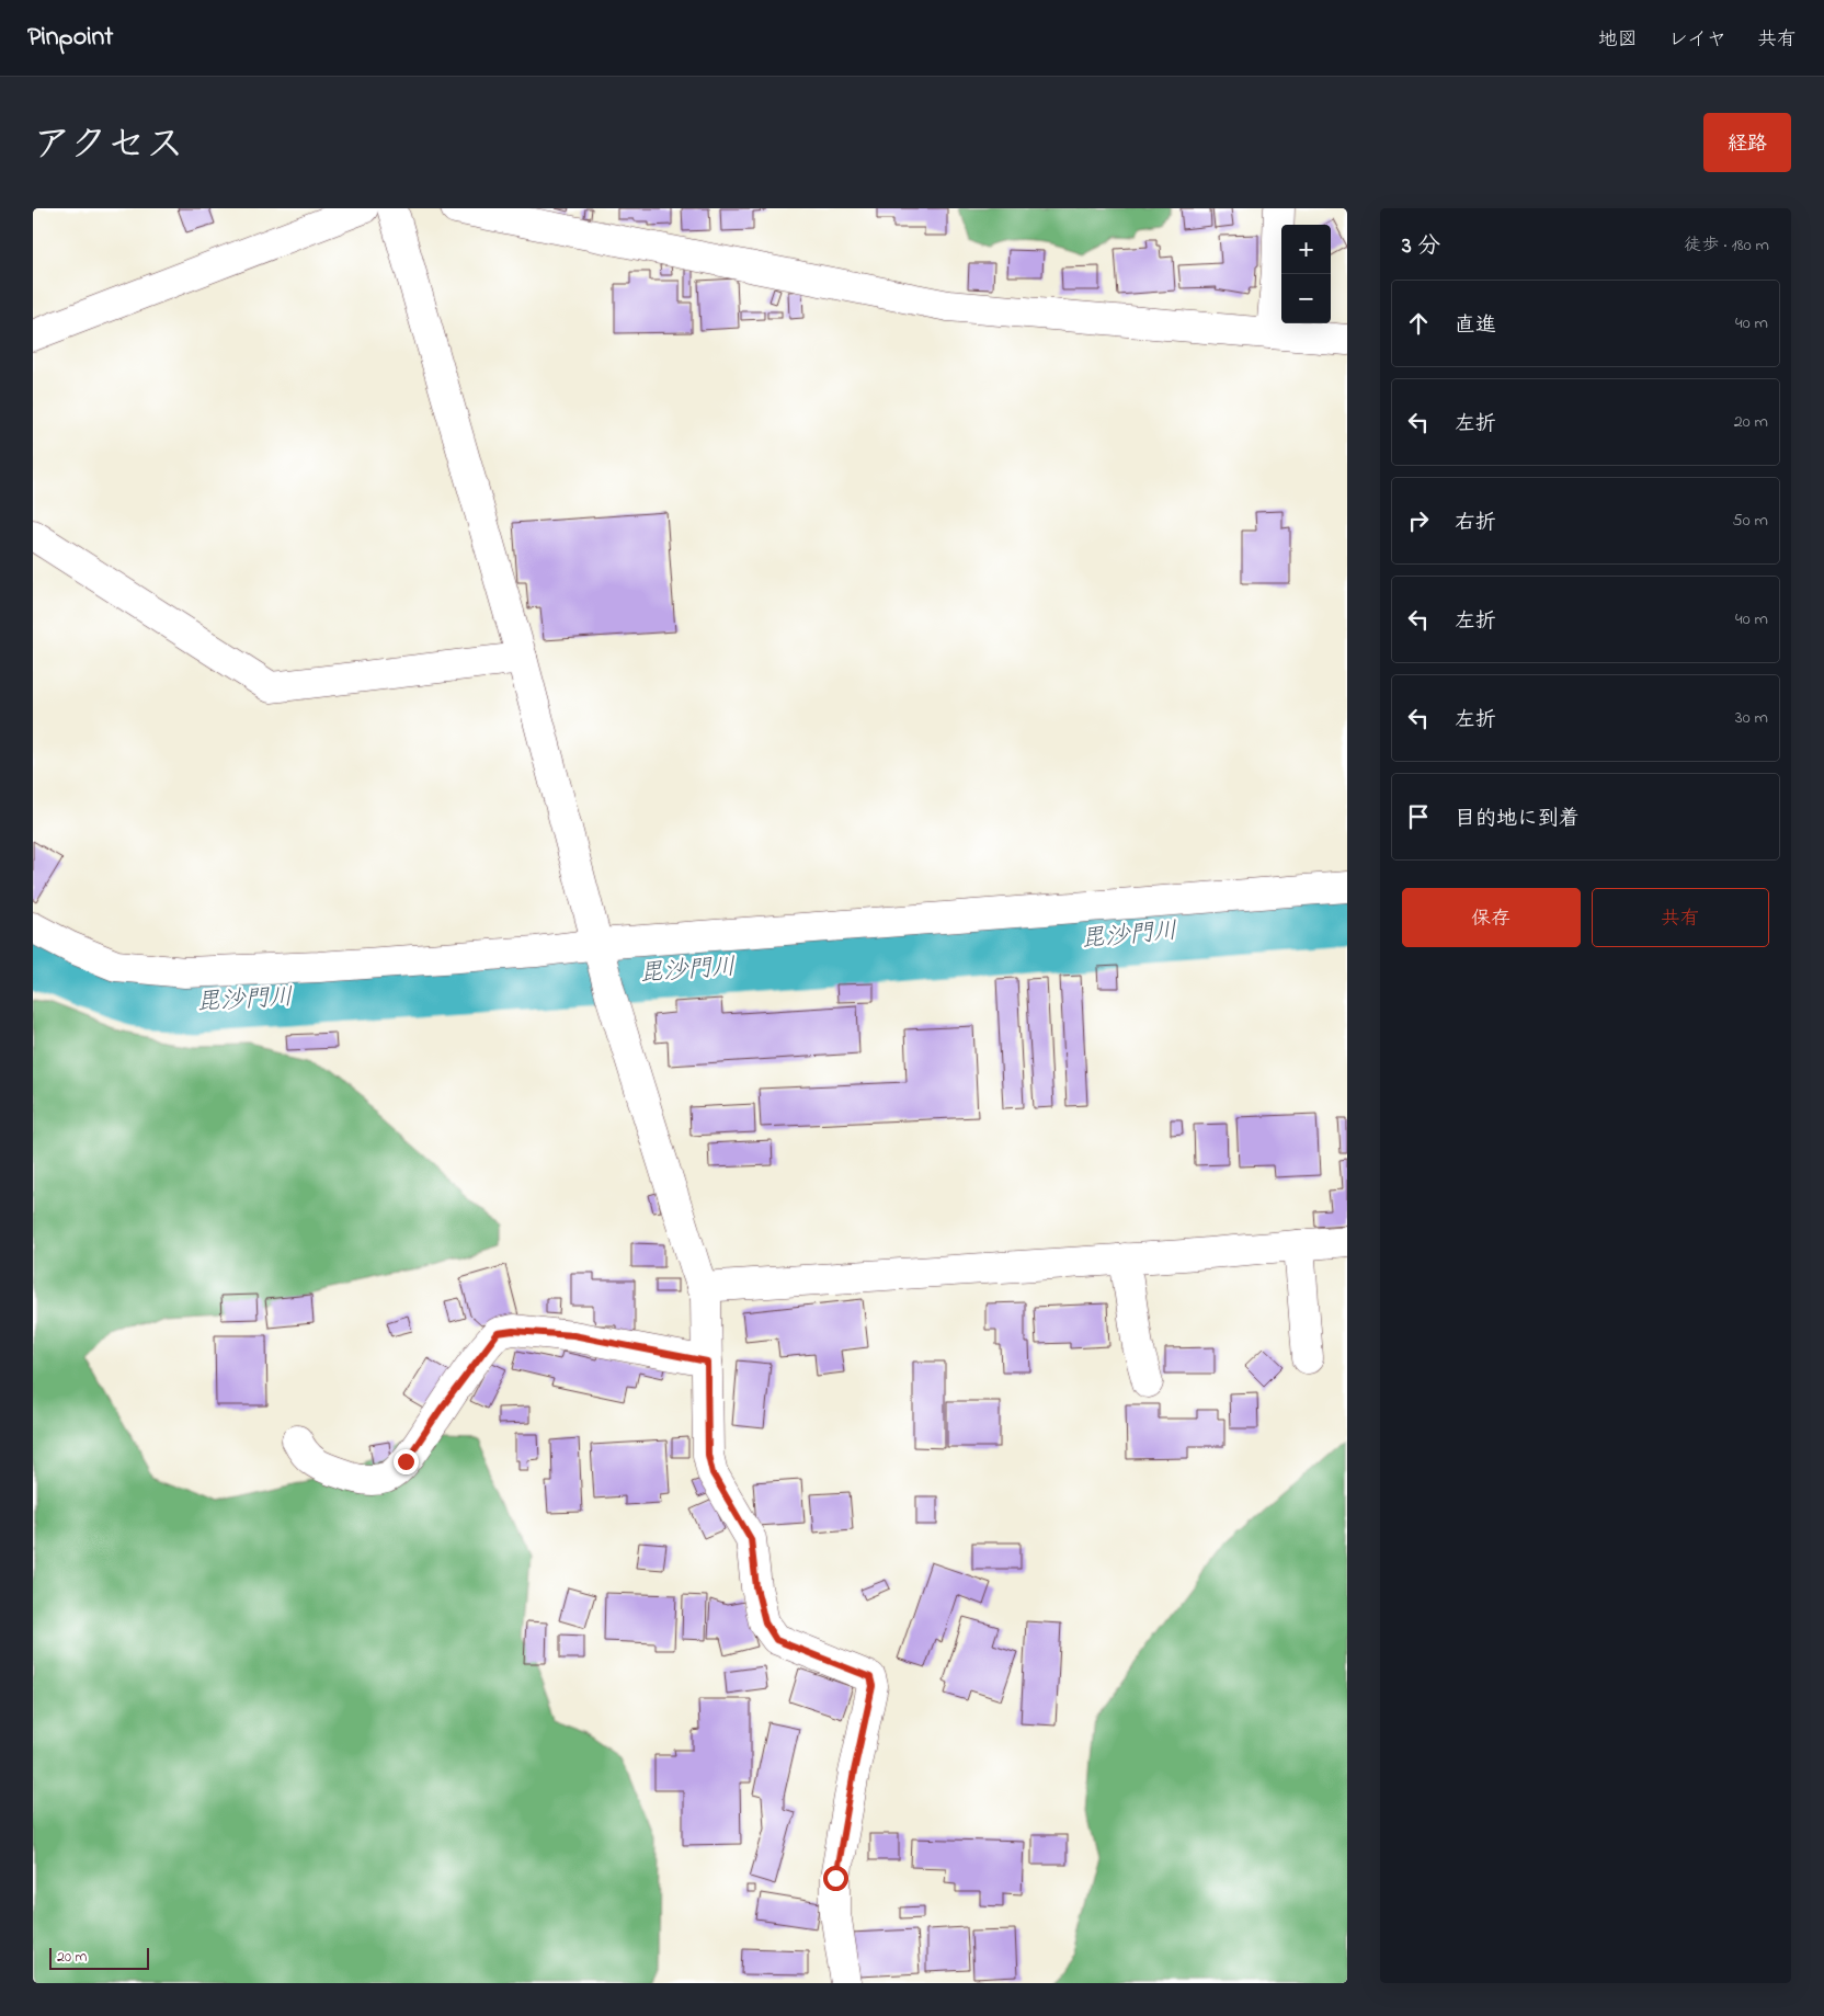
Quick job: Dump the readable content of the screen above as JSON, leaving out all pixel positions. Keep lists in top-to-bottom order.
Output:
{
  "water": ["毘沙門川"],
  "scale_bar": "20 m",
  "page": {
    "header": "Pinpoint",
    "nav": ["地図", "レイヤ", "共有"],
    "title": "アクセス",
    "buttons": [
      "経路",
      ["保存", "共有"]
    ],
    "heading": ["3 分", "徒歩 · 180 m"],
    "map_buttons": ["+", "−"],
    "list": [
      ["直進", "40 m"],
      ["左折", "20 m"],
      ["右折", "50 m"],
      ["左折", "40 m"],
      ["左折", "30 m"],
      "目的地に到着"
    ],
    "scale": "20 m"
  }
}
